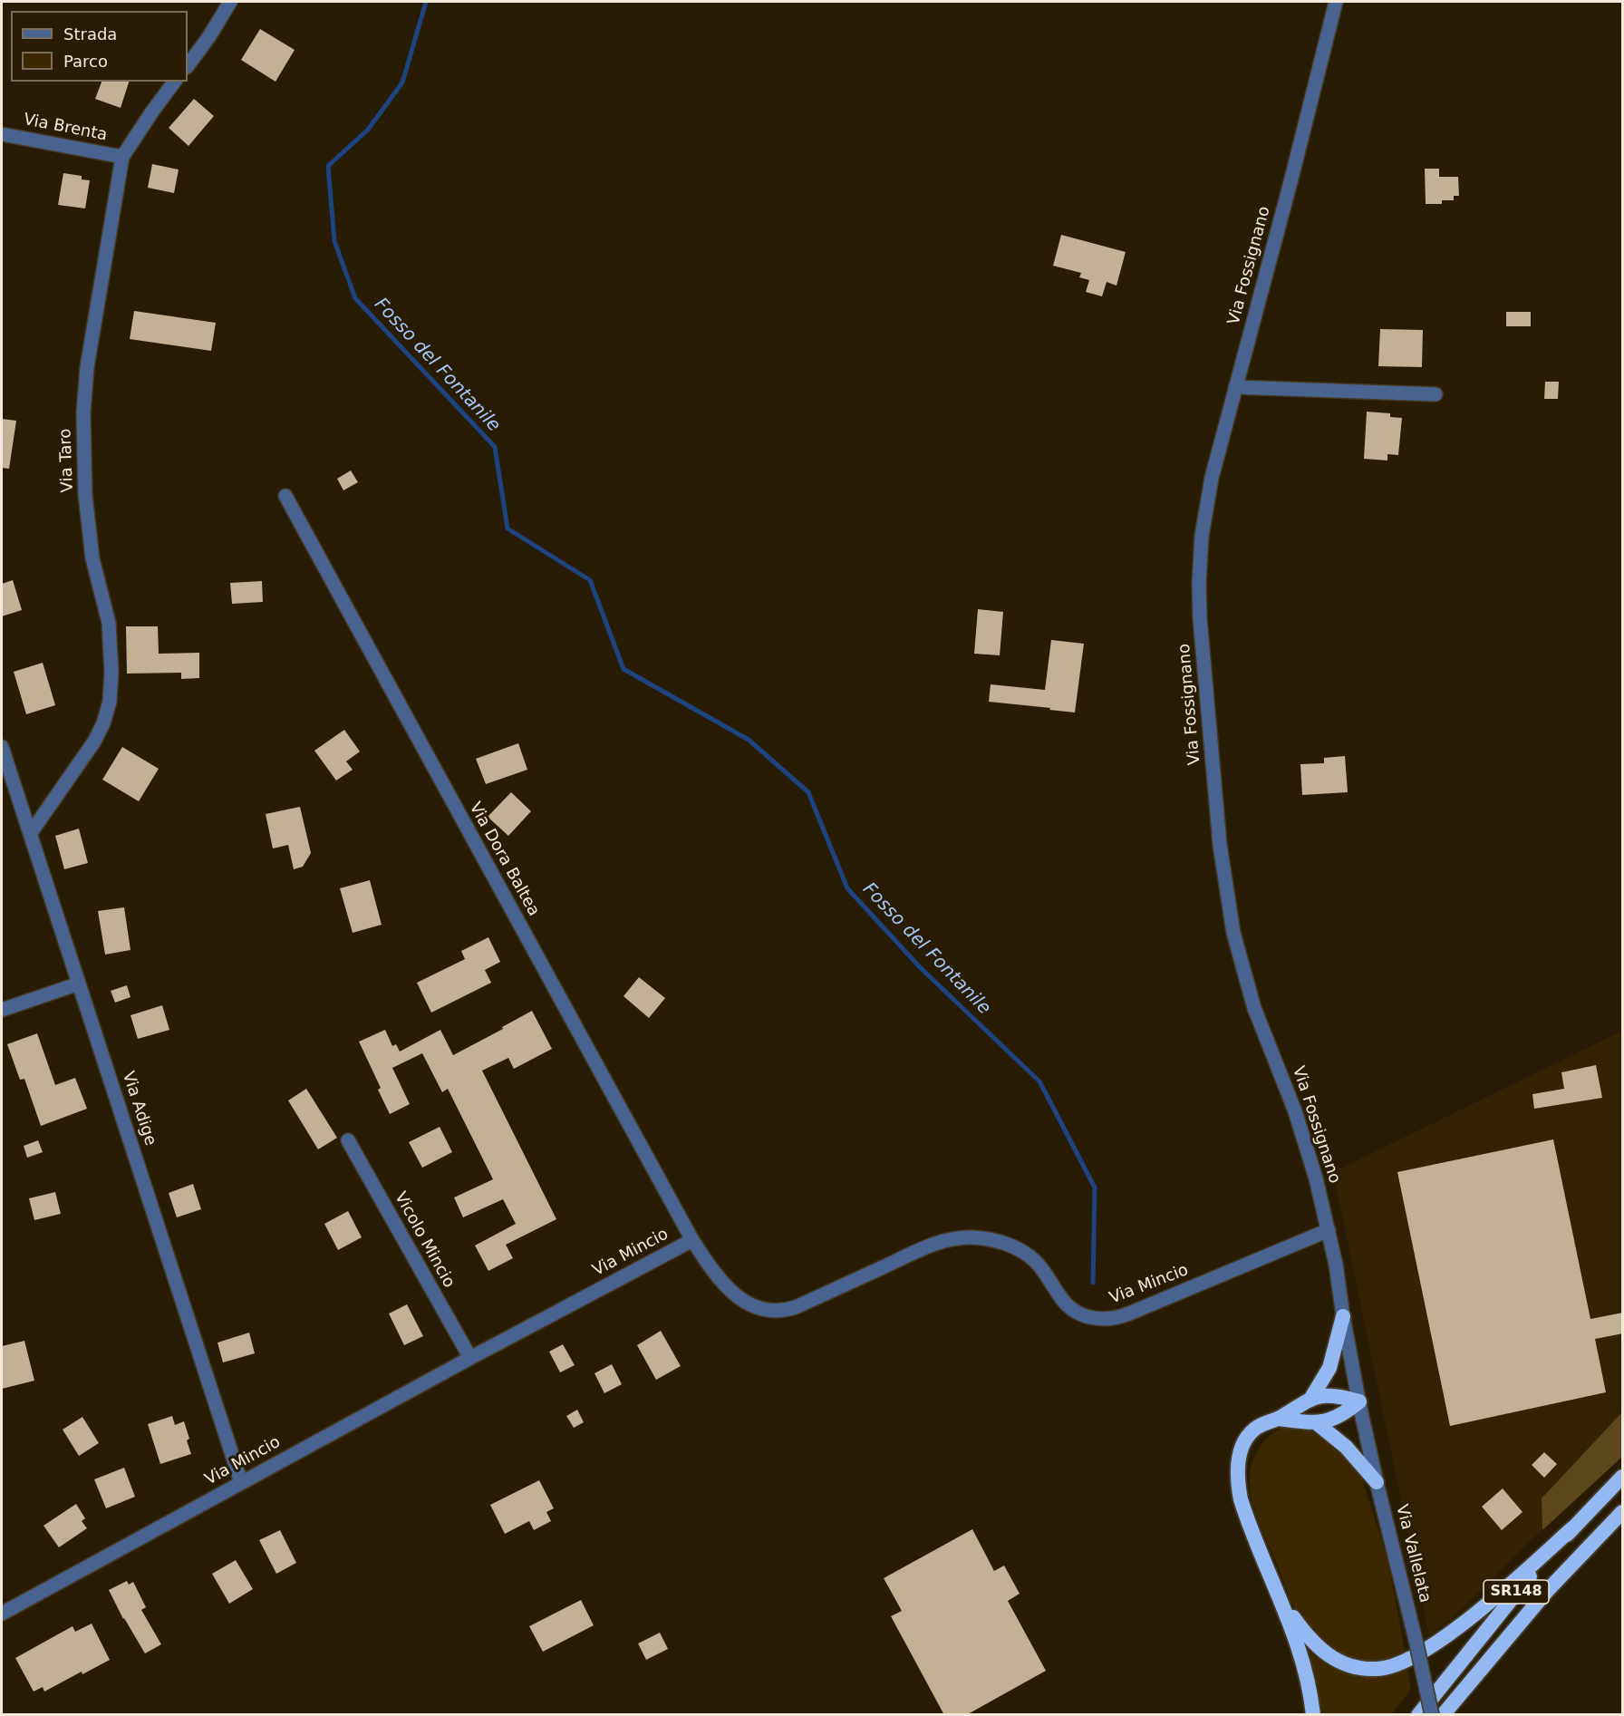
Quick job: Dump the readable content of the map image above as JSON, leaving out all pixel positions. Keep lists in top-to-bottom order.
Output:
{
  "streets": {
    "highway": ["SR148"],
    "street": [
      "Via Brenta",
      "Via Fossignano",
      "Via Taro",
      "Via Dora Baltea",
      "Via Adige",
      "Vicolo Mincio",
      "Via Mincio",
      "Via Vallelata"
    ]
  },
  "crossings": [
    ["Via Brenta", "Via Taro"],
    ["Via Fossignano", "Via Mincio"],
    ["Via Fossignano", "Via Vallelata"],
    ["Via Taro", "Via Adige"],
    ["Via Dora Baltea", "Via Mincio"],
    ["Via Adige", "Via Mincio"],
    ["Vicolo Mincio", "Via Mincio"]
  ],
  "water": ["Fosso del Fontanile"],
  "legend": ["Strada", "Parco"]
}
